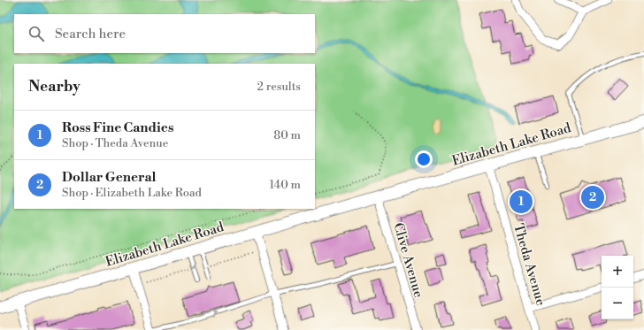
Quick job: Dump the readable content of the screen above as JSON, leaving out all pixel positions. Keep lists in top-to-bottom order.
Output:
{
  "streets": {
    "main road": ["Elizabeth Lake Road"],
    "street": ["Clive Avenue", "Theda Avenue"]
  },
  "crossings": [
    ["Elizabeth Lake Road", "Clive Avenue"],
    ["Elizabeth Lake Road", "Theda Avenue"]
  ],
  "page": {
    "search": "Search here",
    "heading": ["Nearby", "2 results"],
    "list": [
      {
        "mark": "1",
        "name": "Ross Fine Candies",
        "note": "Shop · Theda Avenue",
        "value": "80 m"
      },
      {
        "mark": "2",
        "name": "Dollar General",
        "note": "Shop · Elizabeth Lake Road",
        "value": "140 m"
      }
    ],
    "pins": ["2", "1"],
    "map_buttons": ["+", "−"]
  }
}
